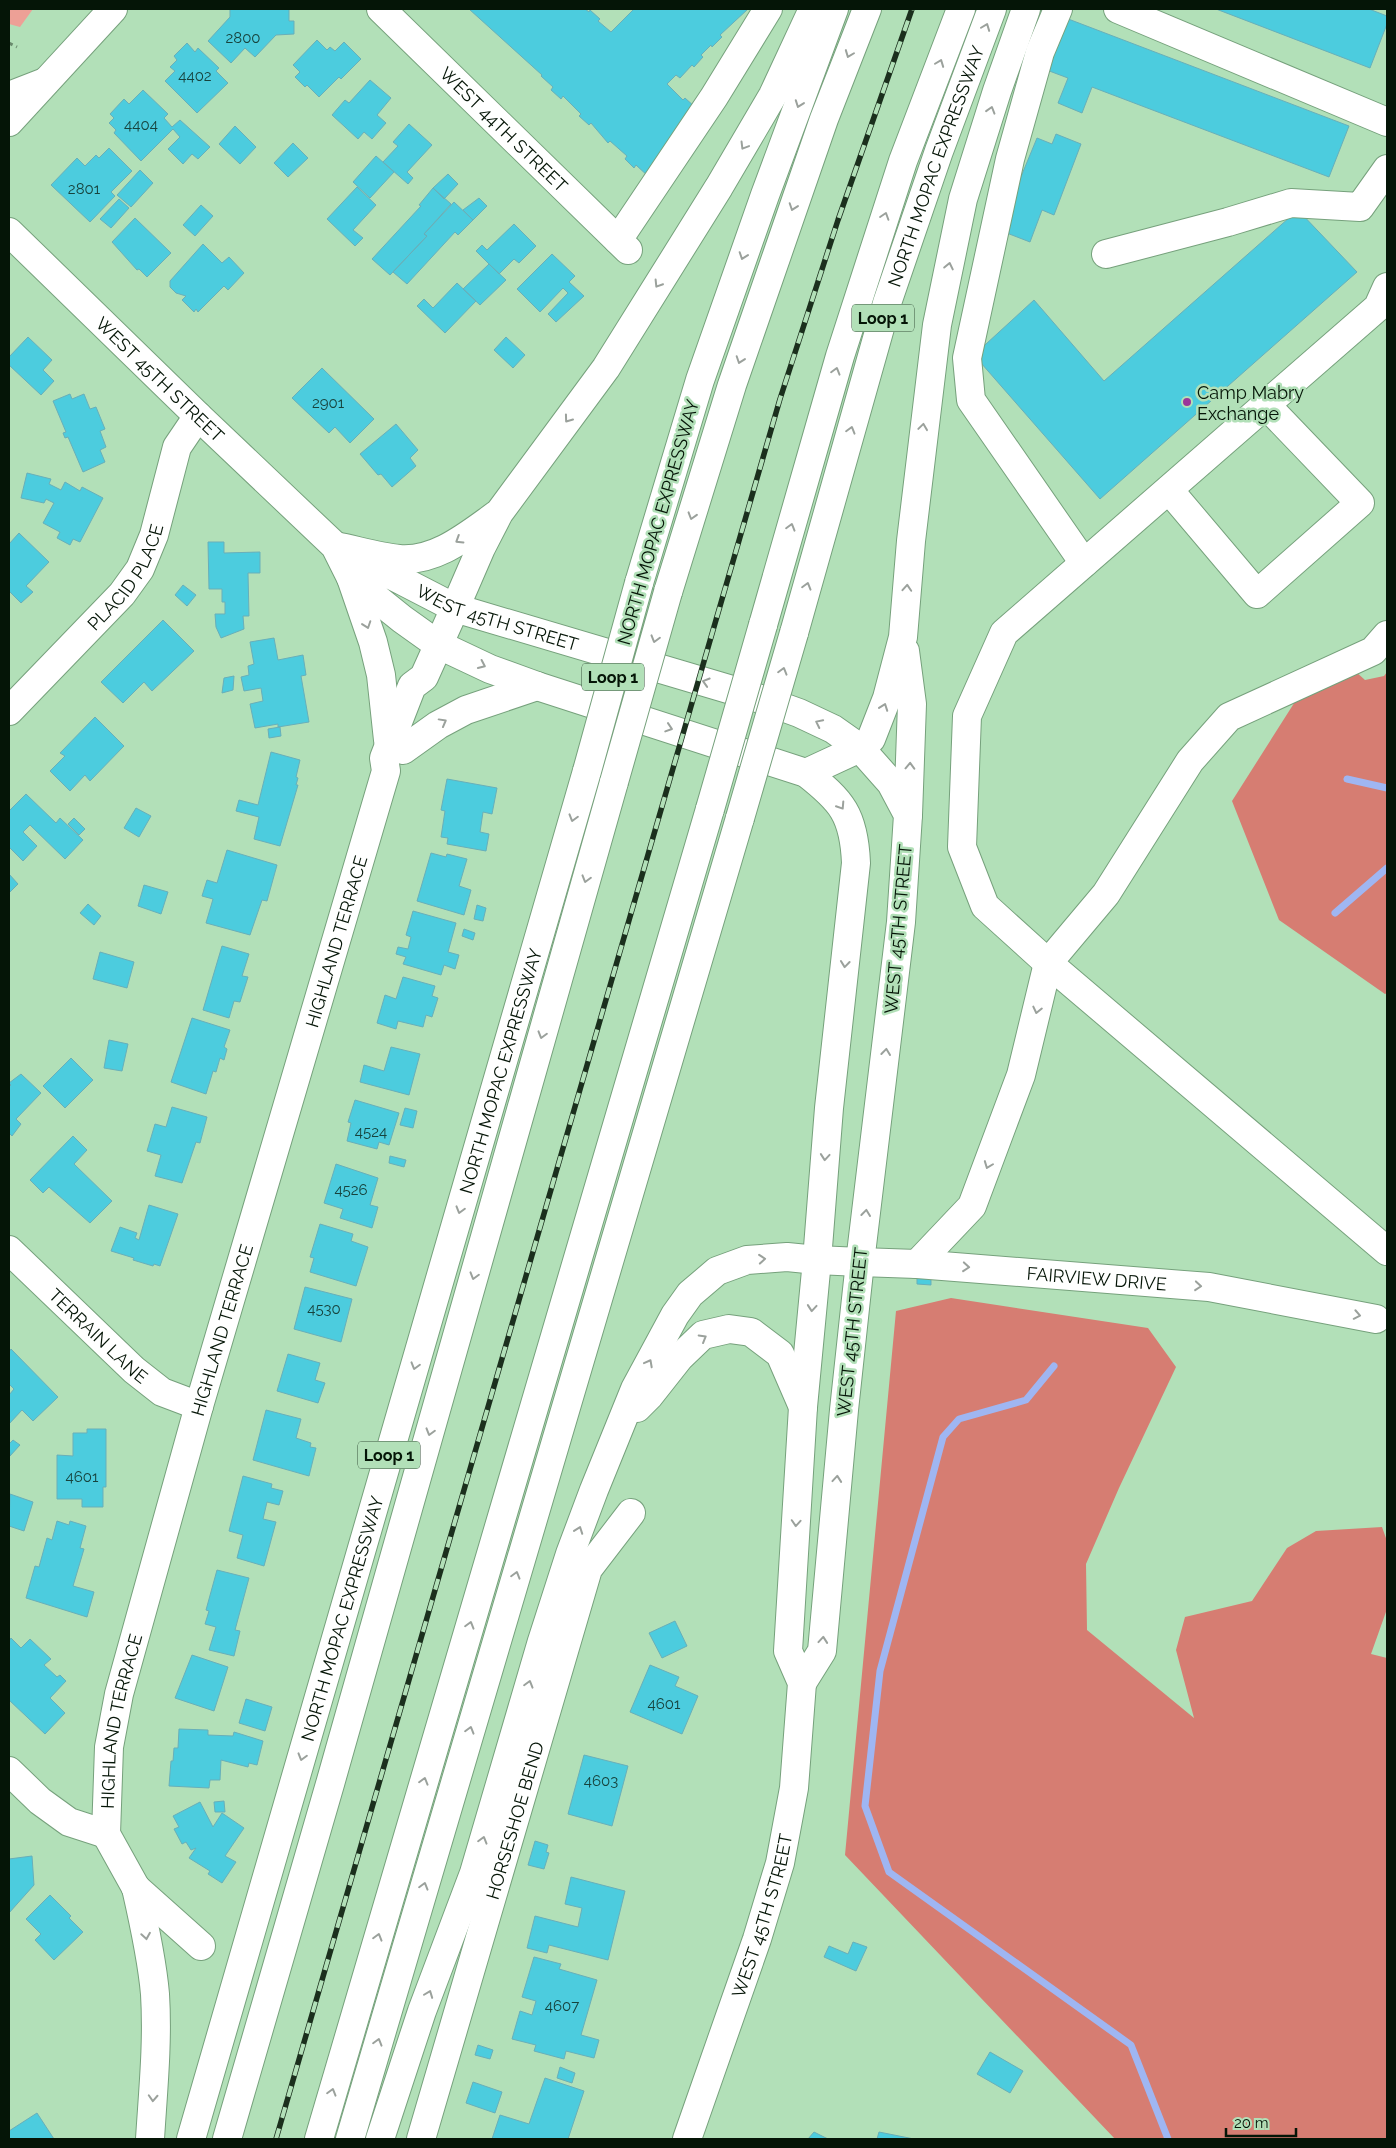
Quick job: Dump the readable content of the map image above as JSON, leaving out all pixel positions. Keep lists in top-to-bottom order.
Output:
{
  "streets": {
    "main road": [
      "WEST 44TH STREET",
      "NORTH MOPAC EXPRESSWAY",
      "Loop 1",
      "WEST 45TH STREET",
      "PLACID PLACE",
      "HIGHLAND TERRACE",
      "FAIRVIEW DRIVE",
      "TERRAIN LANE",
      "HORSESHOE BEND"
    ]
  },
  "crossings": [
    ["WEST 45TH STREET", "PLACID PLACE"],
    ["WEST 45TH STREET", "HIGHLAND TERRACE"],
    ["WEST 45TH STREET", "FAIRVIEW DRIVE"],
    ["HIGHLAND TERRACE", "TERRAIN LANE"]
  ],
  "one_way": ["FAIRVIEW DRIVE"],
  "places": ["Camp Mabry Exchange"],
  "house_numbers": [
    "2800",
    "4402",
    "4404",
    "2801",
    "2901",
    "4524",
    "4526",
    "4530",
    "4601",
    "4601",
    "4603",
    "4607"
  ],
  "scale_bar": "20 m"
}
